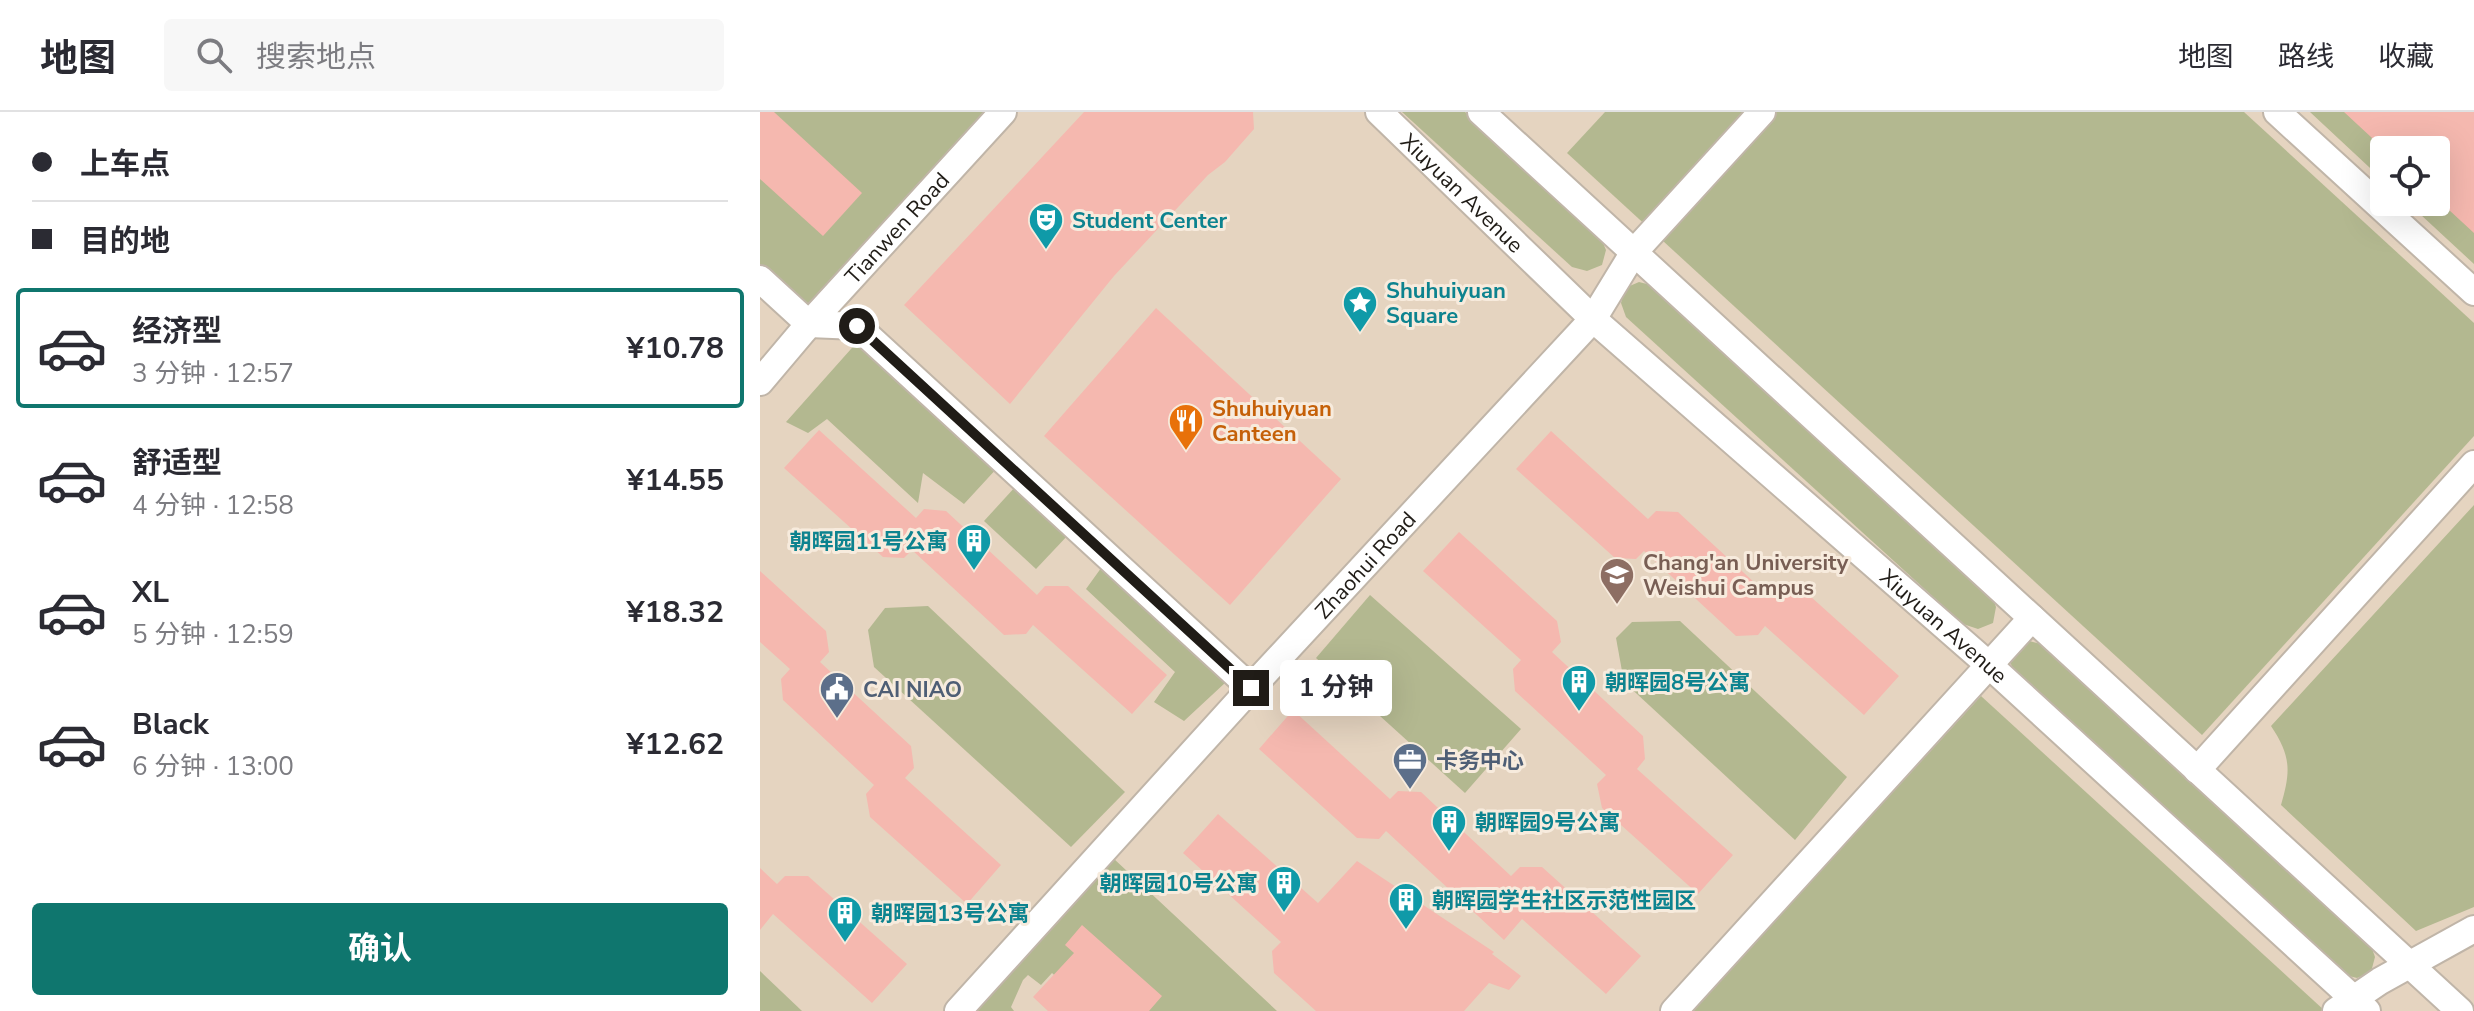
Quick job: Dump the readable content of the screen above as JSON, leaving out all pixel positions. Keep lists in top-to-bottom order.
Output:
{
  "streets": {
    "street": ["Xiuyuan Avenue", "Tianwen Road", "Zhaohui Road"]
  },
  "crossings": [
    ["Xiuyuan Avenue", "Zhaohui Road"]
  ],
  "places": {
    "theatre": ["Student Center"],
    "place": ["Shuhuiyuan Square"],
    "restaurant": ["Shuhuiyuan Canteen"],
    "building": [
      "朝晖园11号公寓",
      "朝晖园8号公寓",
      "朝晖园9号公寓",
      "朝晖园10号公寓",
      "朝晖园学生社区示范性园区",
      "朝晖园13号公寓"
    ],
    "school or university": ["Chang'an University Weishui Campus"],
    "public building": ["CAI NIAO"],
    "office": ["卡务中心"]
  },
  "page": {
    "header": "地图",
    "search": "搜索地点",
    "nav": ["地图", "路线", "收藏"],
    "banner": ["上车点", "目的地"],
    "list": [
      {
        "name": "经济型",
        "note": "3 分钟 · 12:57",
        "value": "¥10.78"
      },
      {
        "name": "舒适型",
        "note": "4 分钟 · 12:58",
        "value": "¥14.55"
      },
      {
        "name": "XL",
        "note": "5 分钟 · 12:59",
        "value": "¥18.32"
      },
      {
        "name": "Black",
        "note": "6 分钟 · 13:00",
        "value": "¥12.62"
      }
    ],
    "bubble": "1 分钟",
    "buttons": "确认"
  }
}
